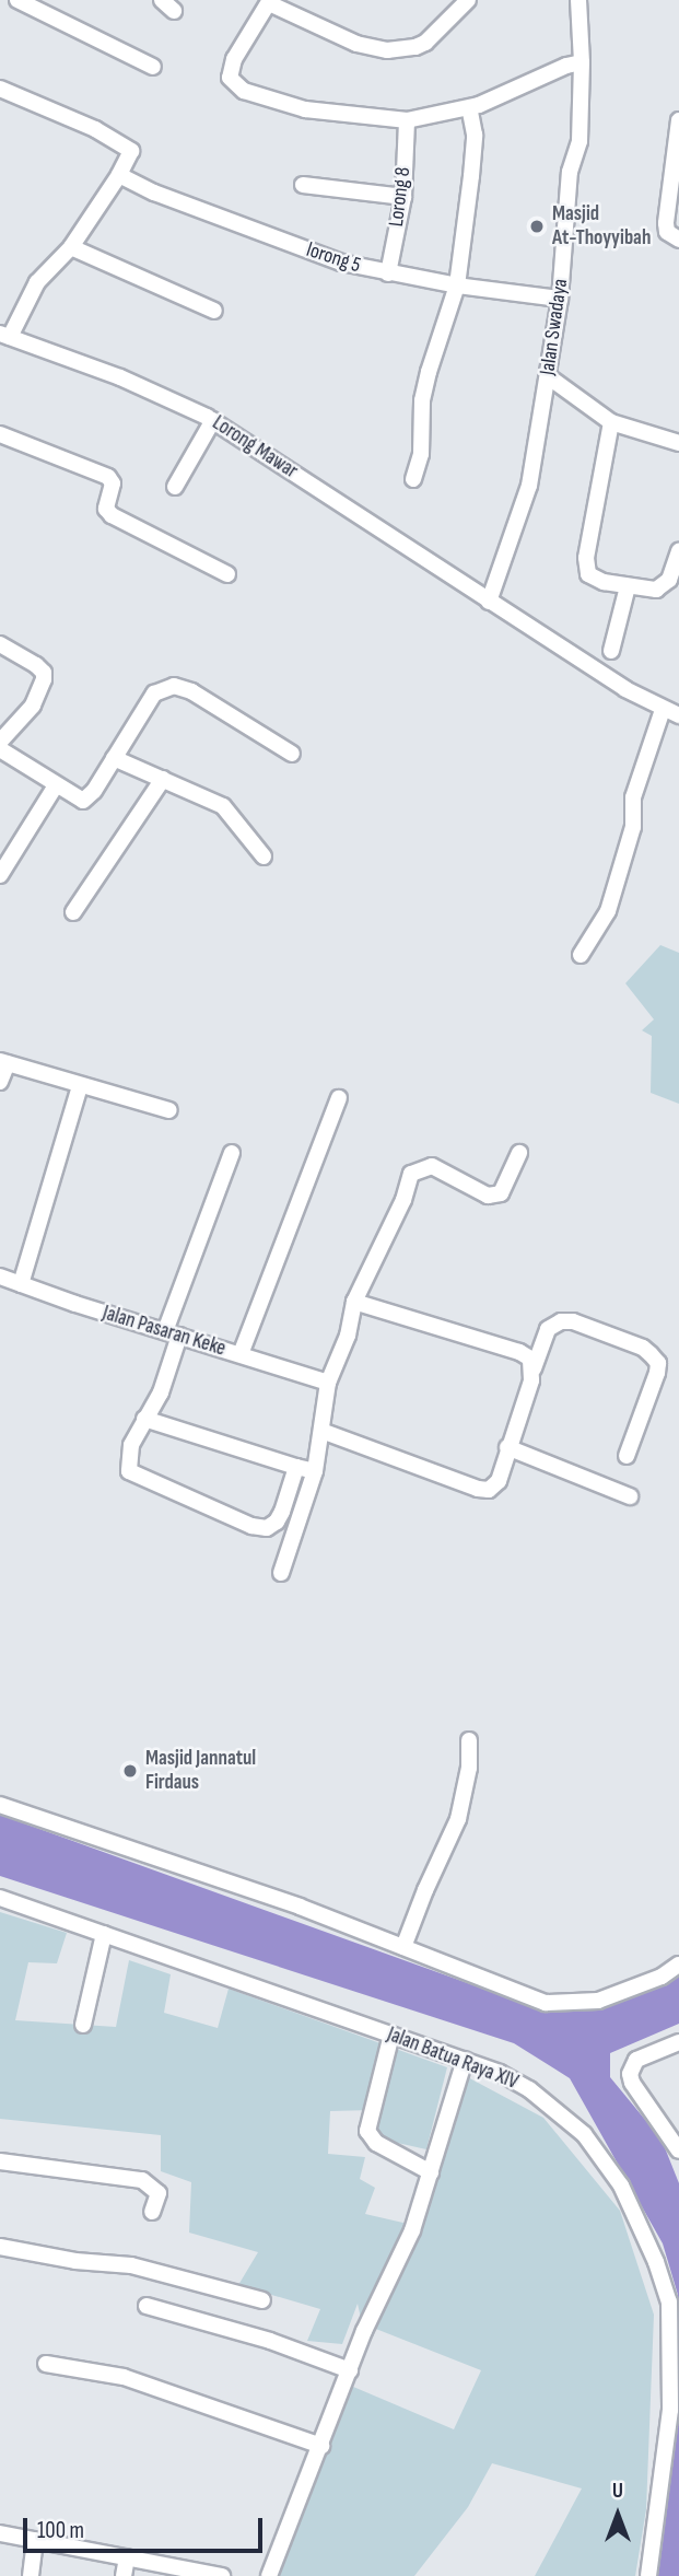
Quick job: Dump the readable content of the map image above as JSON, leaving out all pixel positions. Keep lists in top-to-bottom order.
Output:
{
  "streets": {
    "street": [
      "Lorong 8",
      "lorong 5",
      "Jalan Swadaya",
      "Lorong Mawar",
      "Jalan Pasaran Keke",
      "Jalan Batua Raya XIV"
    ]
  },
  "crossings": [
    ["Lorong 8", "lorong 5"],
    ["lorong 5", "Jalan Swadaya"],
    ["Jalan Swadaya", "Lorong Mawar"]
  ],
  "places": ["Masjid At-Thoyyibah", "Masjid Jannatul Firdaus"],
  "scale_bar": "100 m",
  "north": "top"
}
